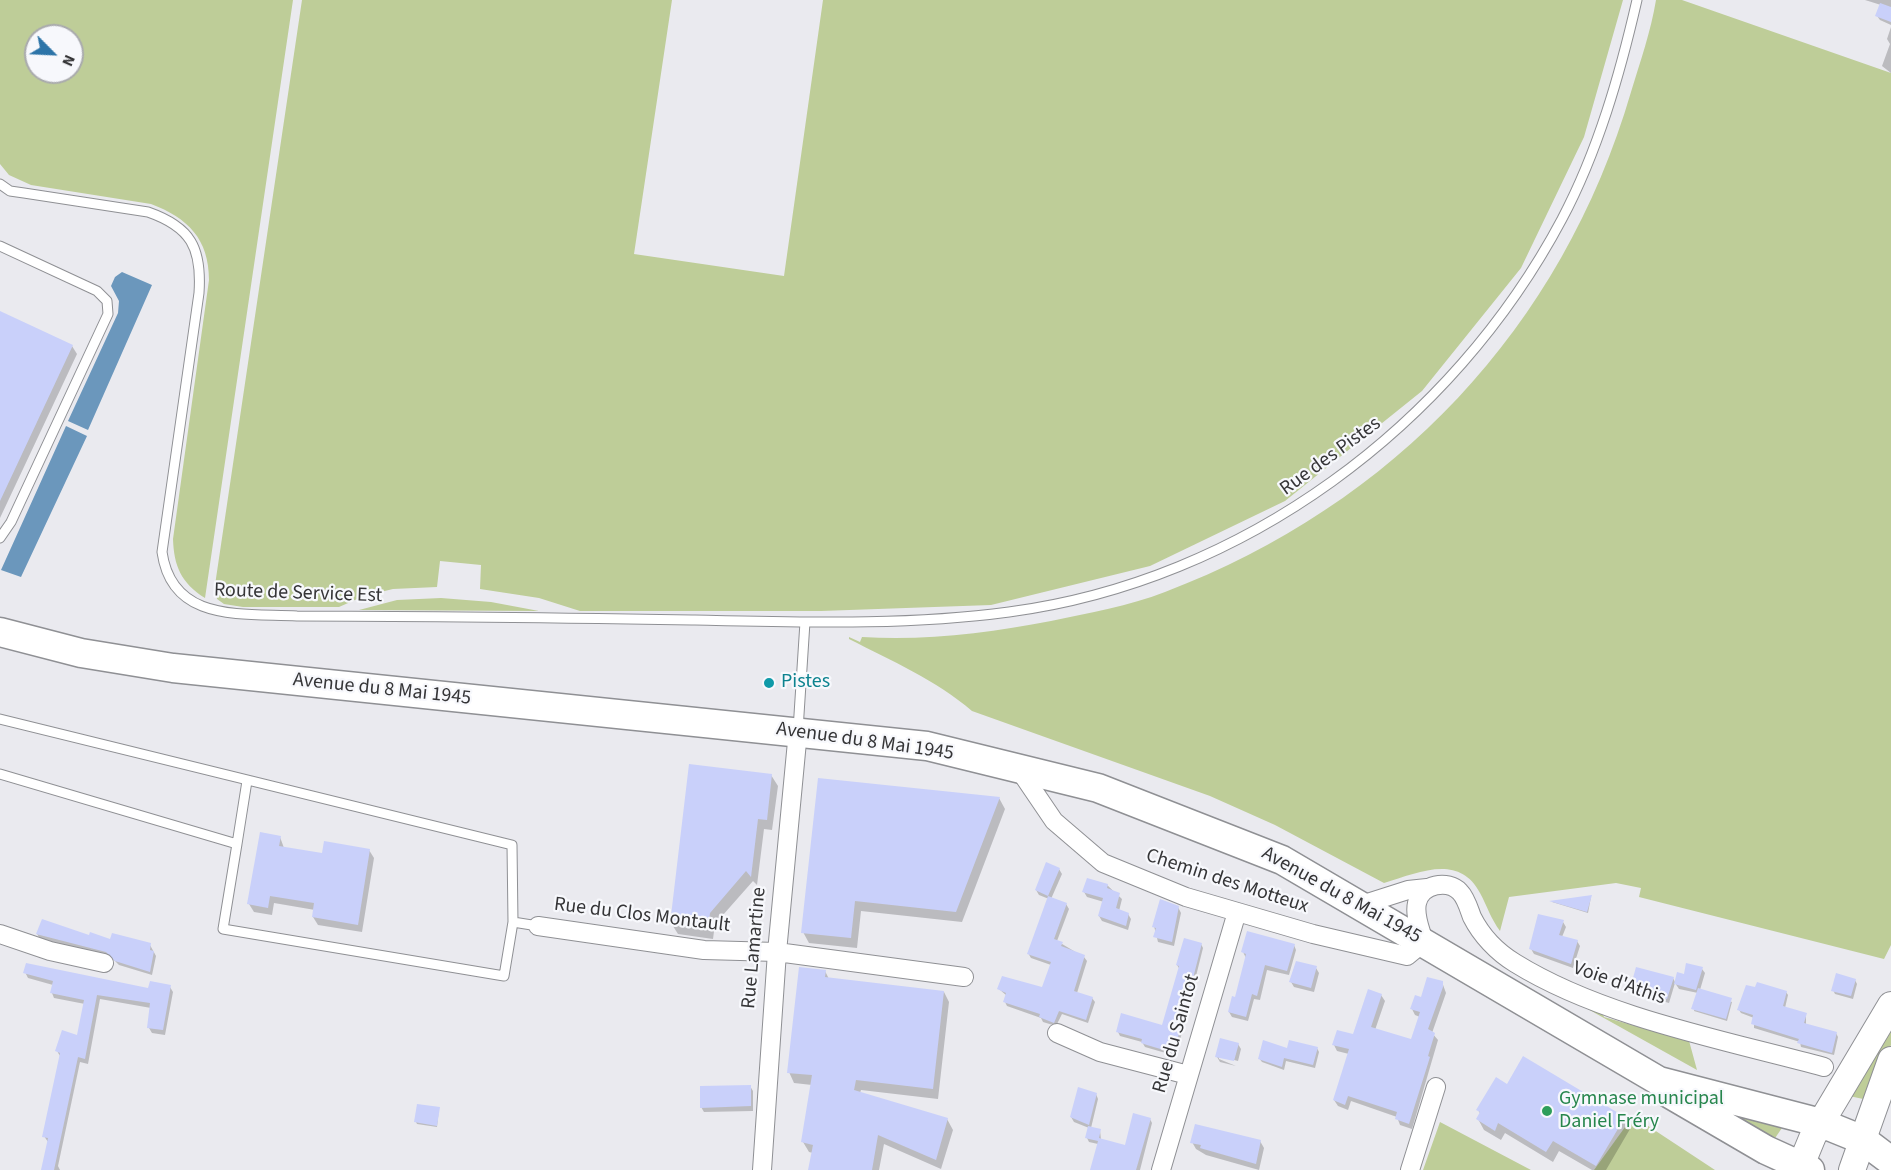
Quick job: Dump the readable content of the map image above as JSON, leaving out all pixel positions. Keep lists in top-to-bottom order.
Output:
{
  "streets": {
    "main road": ["Avenue du 8 Mai 1945"],
    "street": [
      "Chemin des Motteux",
      "Rue du Clos Montault",
      "Rue Lamartine",
      "Voie d'Athis",
      "Rue du Saintot"
    ],
    "lane": ["Rue des Pistes", "Route de Service Est"]
  },
  "crossings": [
    ["Rue des Pistes", "Route de Service Est"],
    ["Avenue du 8 Mai 1945", "Chemin des Motteux"],
    ["Avenue du 8 Mai 1945", "Rue Lamartine"],
    ["Chemin des Motteux", "Rue du Saintot"],
    ["Rue du Clos Montault", "Rue Lamartine"]
  ],
  "places": ["Pistes", "Gymnase municipal Daniel Fréry"],
  "north": "bottom right"
}
